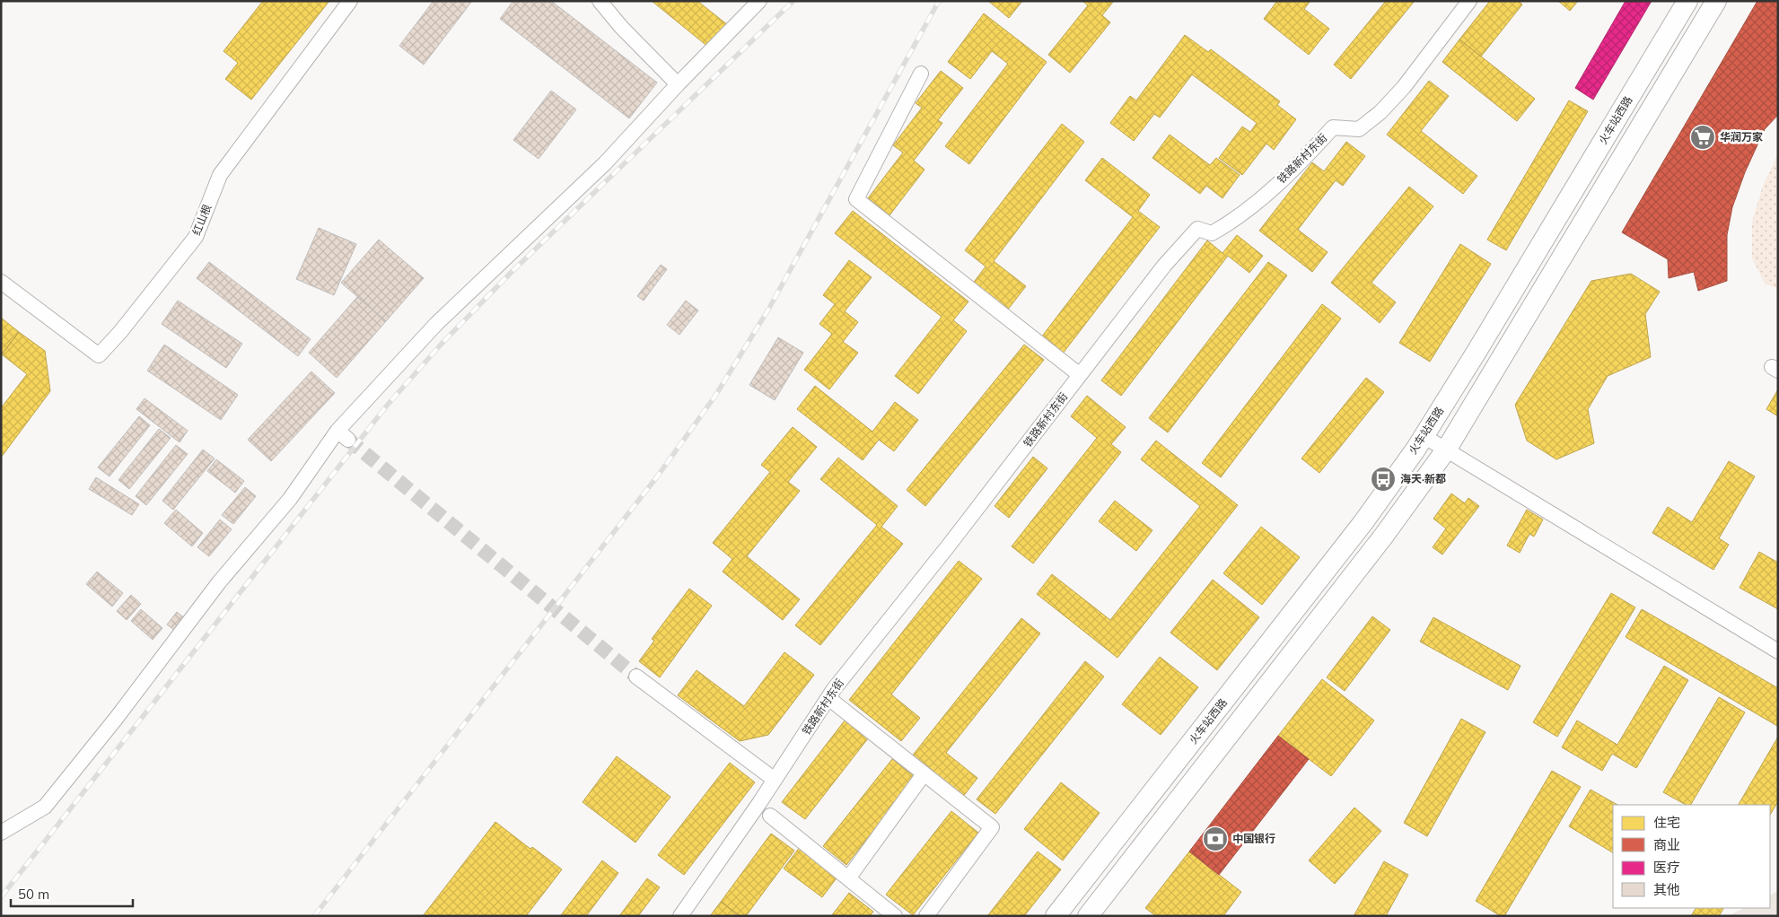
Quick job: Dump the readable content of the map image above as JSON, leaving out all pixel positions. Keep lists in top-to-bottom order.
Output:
{
  "streets": {
    "main road": ["火车站西路"],
    "street": ["铁路新村东街", "红山根"]
  },
  "places": {
    "supermarket": ["华润万家"],
    "bus stop": ["海天·新都"],
    "bank": ["中国银行"]
  },
  "legend": [
    "住宅",
    "商业",
    "医疗",
    "其他"
  ],
  "scale_bar": "50 m"
}
